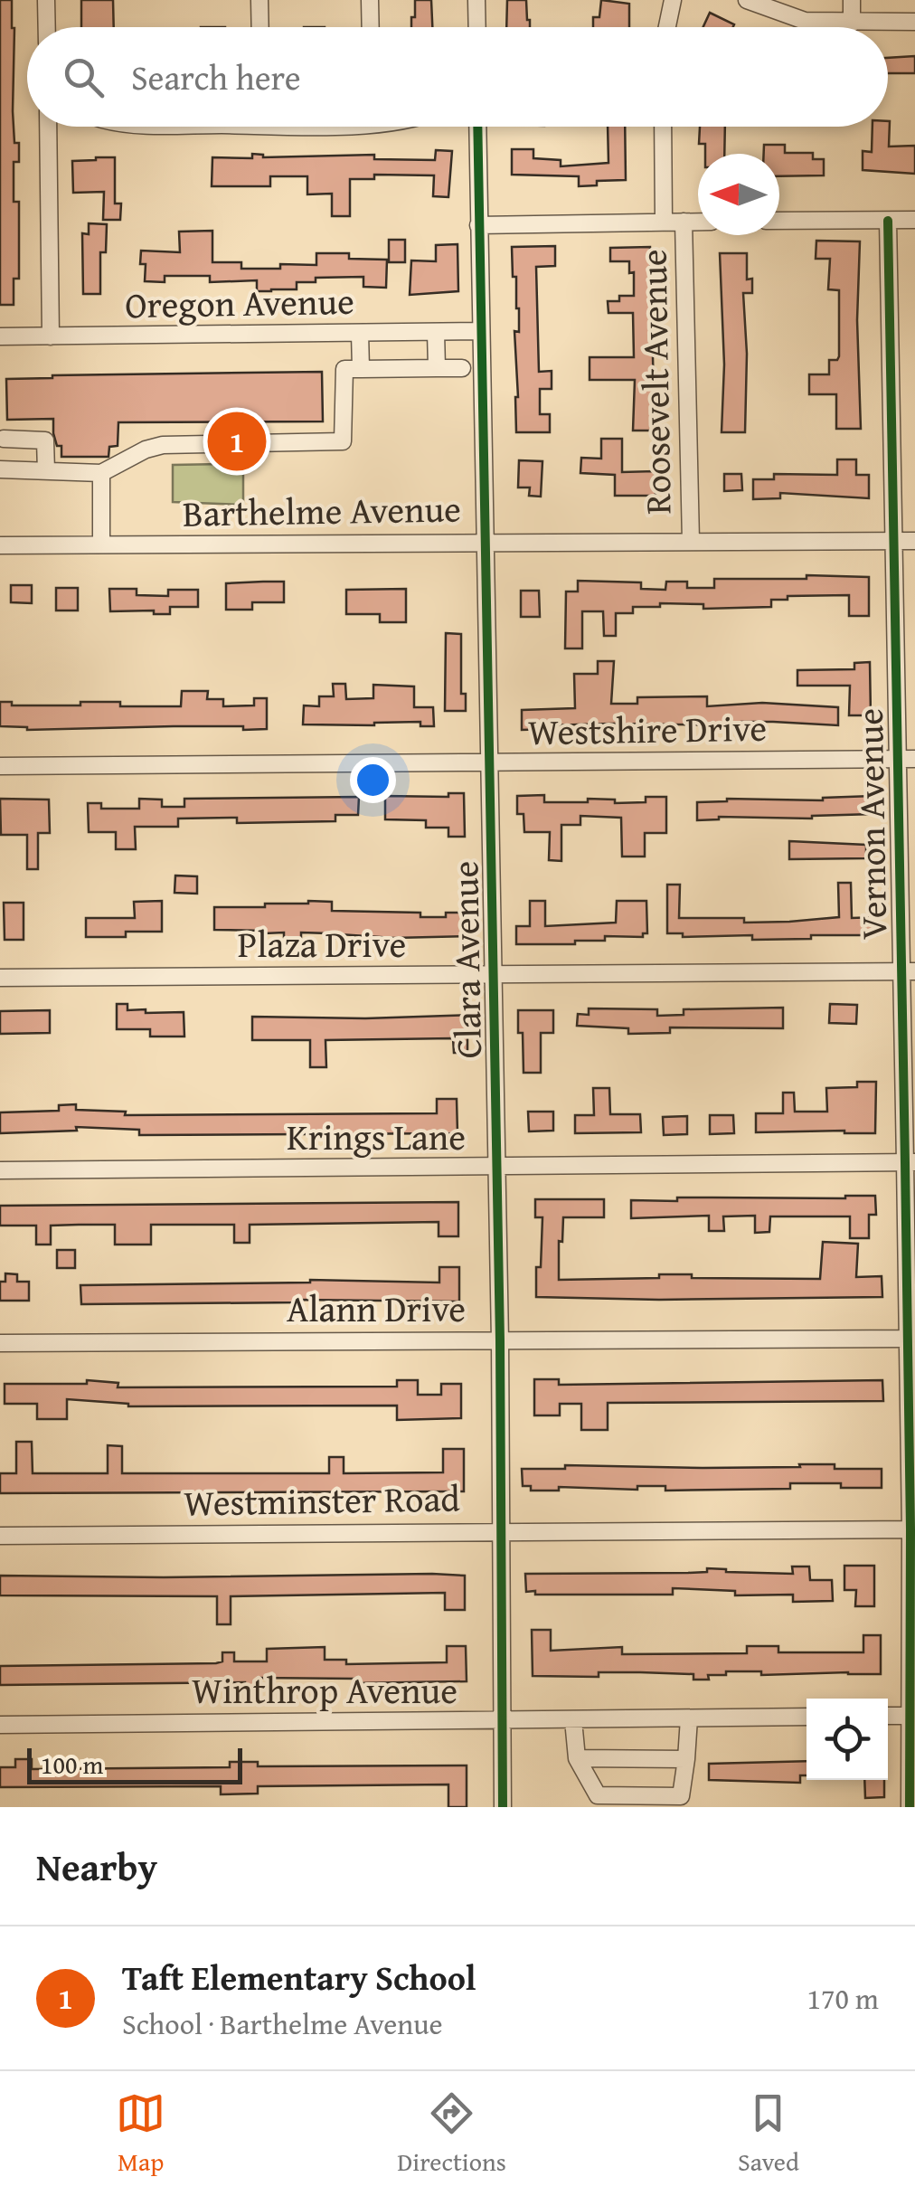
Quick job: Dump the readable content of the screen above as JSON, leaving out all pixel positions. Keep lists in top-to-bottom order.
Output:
{
  "streets": {
    "street": [
      "Oregon Avenue",
      "Roosevelt Avenue",
      "Barthelme Avenue",
      "Westshire Drive",
      "Vernon Avenue",
      "Plaza Drive",
      "Clara Avenue",
      "Krings Lane",
      "Alann Drive",
      "Westminster Road",
      "Winthrop Avenue"
    ]
  },
  "crossings": [
    ["Oregon Avenue", "Clara Avenue"],
    ["Roosevelt Avenue", "Barthelme Avenue"],
    ["Barthelme Avenue", "Vernon Avenue"],
    ["Barthelme Avenue", "Clara Avenue"],
    ["Westshire Drive", "Vernon Avenue"],
    ["Westshire Drive", "Clara Avenue"],
    ["Vernon Avenue", "Plaza Drive"],
    ["Vernon Avenue", "Krings Lane"],
    ["Vernon Avenue", "Alann Drive"],
    ["Vernon Avenue", "Westminster Road"],
    ["Plaza Drive", "Clara Avenue"],
    ["Clara Avenue", "Krings Lane"],
    ["Clara Avenue", "Alann Drive"],
    ["Clara Avenue", "Westminster Road"],
    ["Clara Avenue", "Winthrop Avenue"]
  ],
  "scale_bar": "100 m",
  "north": "left",
  "page": {
    "search": "Search here",
    "pins": "1",
    "scale": "100 m",
    "heading": "Nearby",
    "list": [
      {
        "mark": "1",
        "name": "Taft Elementary School",
        "note": "School · Barthelme Avenue",
        "value": "170 m"
      }
    ],
    "nav": ["Map", "Directions", "Saved"]
  }
}
